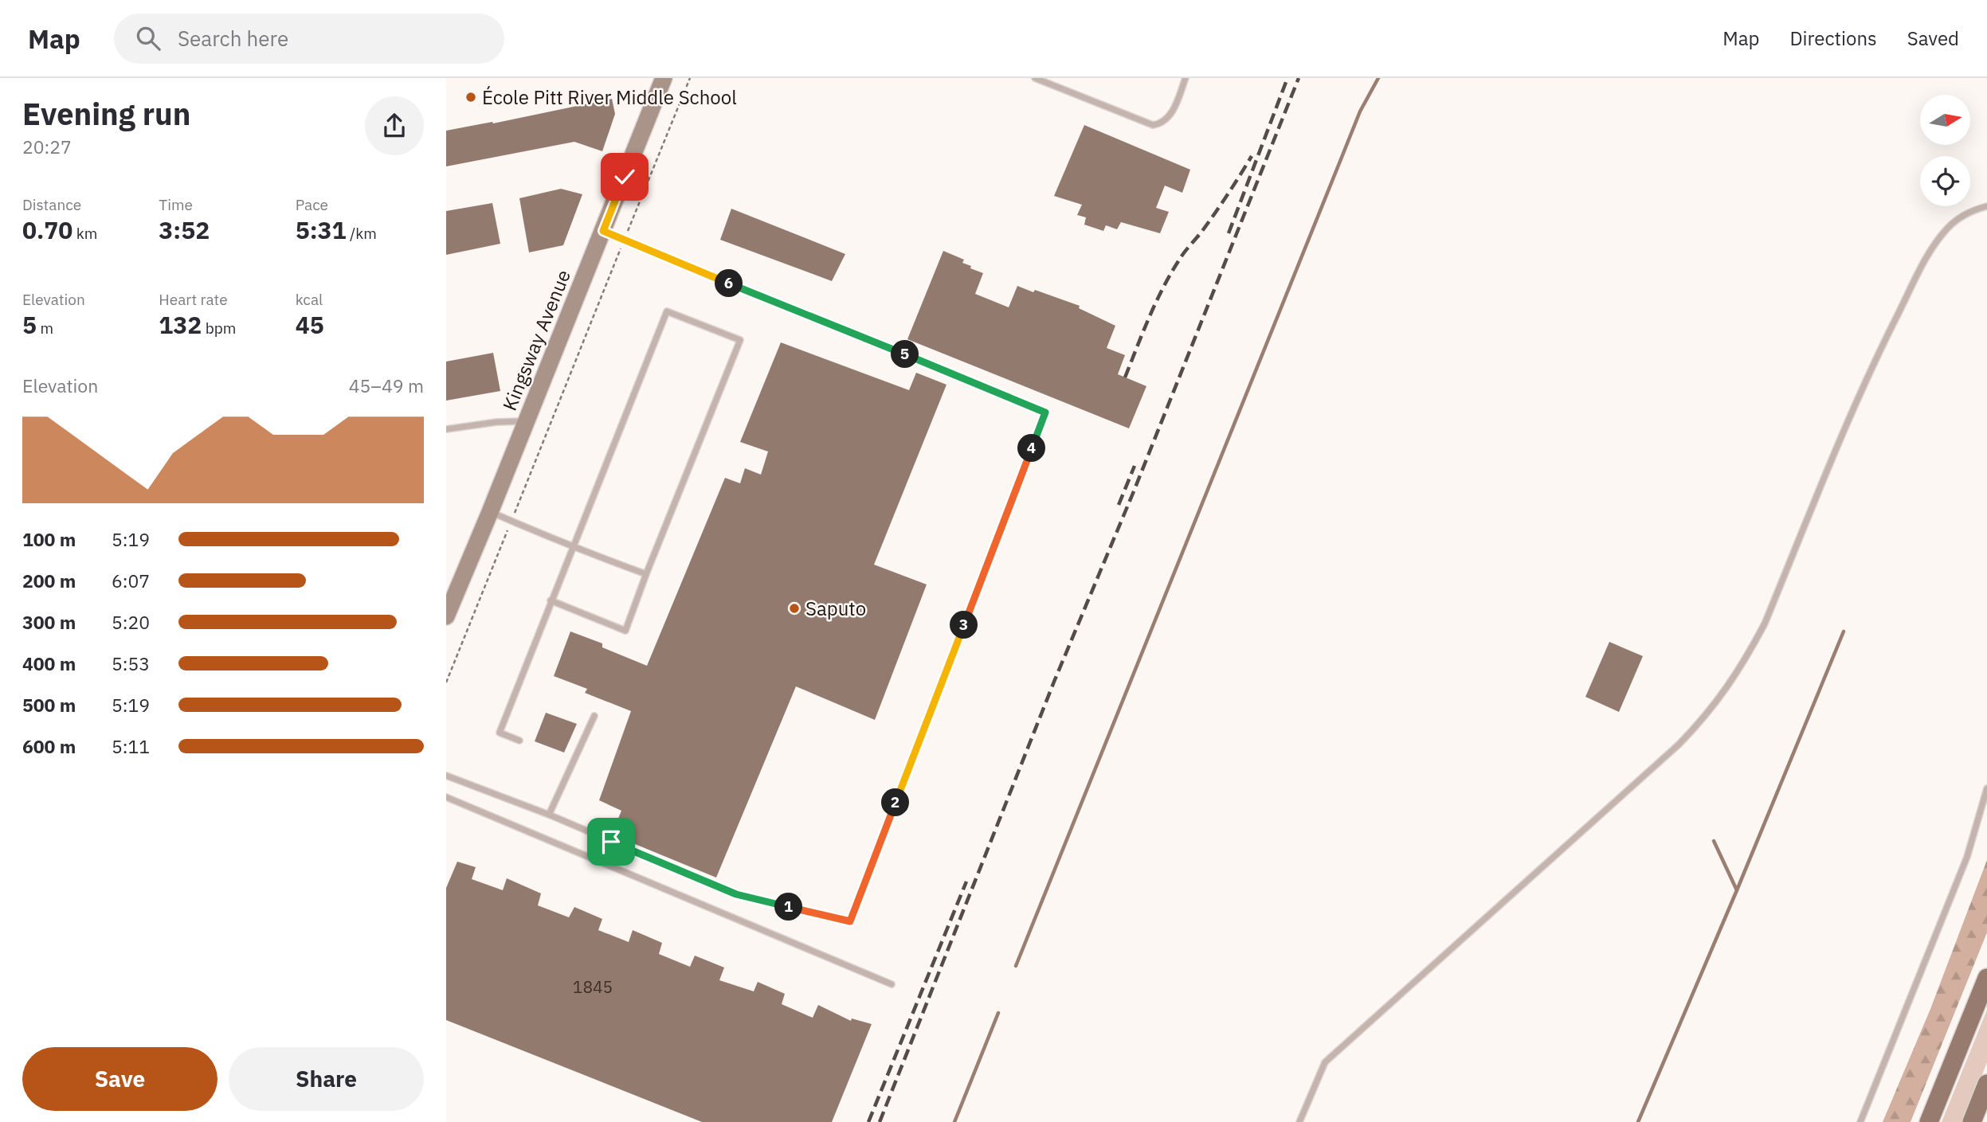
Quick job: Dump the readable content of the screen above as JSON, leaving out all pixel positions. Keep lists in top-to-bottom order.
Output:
{
  "streets": {
    "main road": ["Kingsway Avenue"]
  },
  "places": ["École Pitt River Middle School", "Saputo"],
  "house_numbers": ["1845"],
  "north": "right",
  "page": {
    "header": "Map",
    "search": "Search here",
    "nav": ["Map", "Directions", "Saved"],
    "heading": ["Evening run", "20:27"],
    "stats": [
      ["Distance", "0.70 km"],
      ["Time", "3:52"],
      ["Pace", "5:31 /km"],
      ["Elevation", "5 m"],
      ["Heart rate", "132 bpm"],
      ["kcal", "45"]
    ],
    "pins": [
      "6",
      "5",
      "4",
      "3",
      "2",
      "1"
    ],
    "chart": ["Elevation", "45–49 m"],
    "list": [
      {
        "name": "100 m",
        "note": "5:19"
      },
      {
        "name": "200 m",
        "note": "6:07"
      },
      {
        "name": "300 m",
        "note": "5:20"
      },
      {
        "name": "400 m",
        "note": "5:53"
      },
      {
        "name": "500 m",
        "note": "5:19"
      },
      {
        "name": "600 m",
        "note": "5:11"
      }
    ],
    "buttons": ["Save", "Share"]
  }
}
